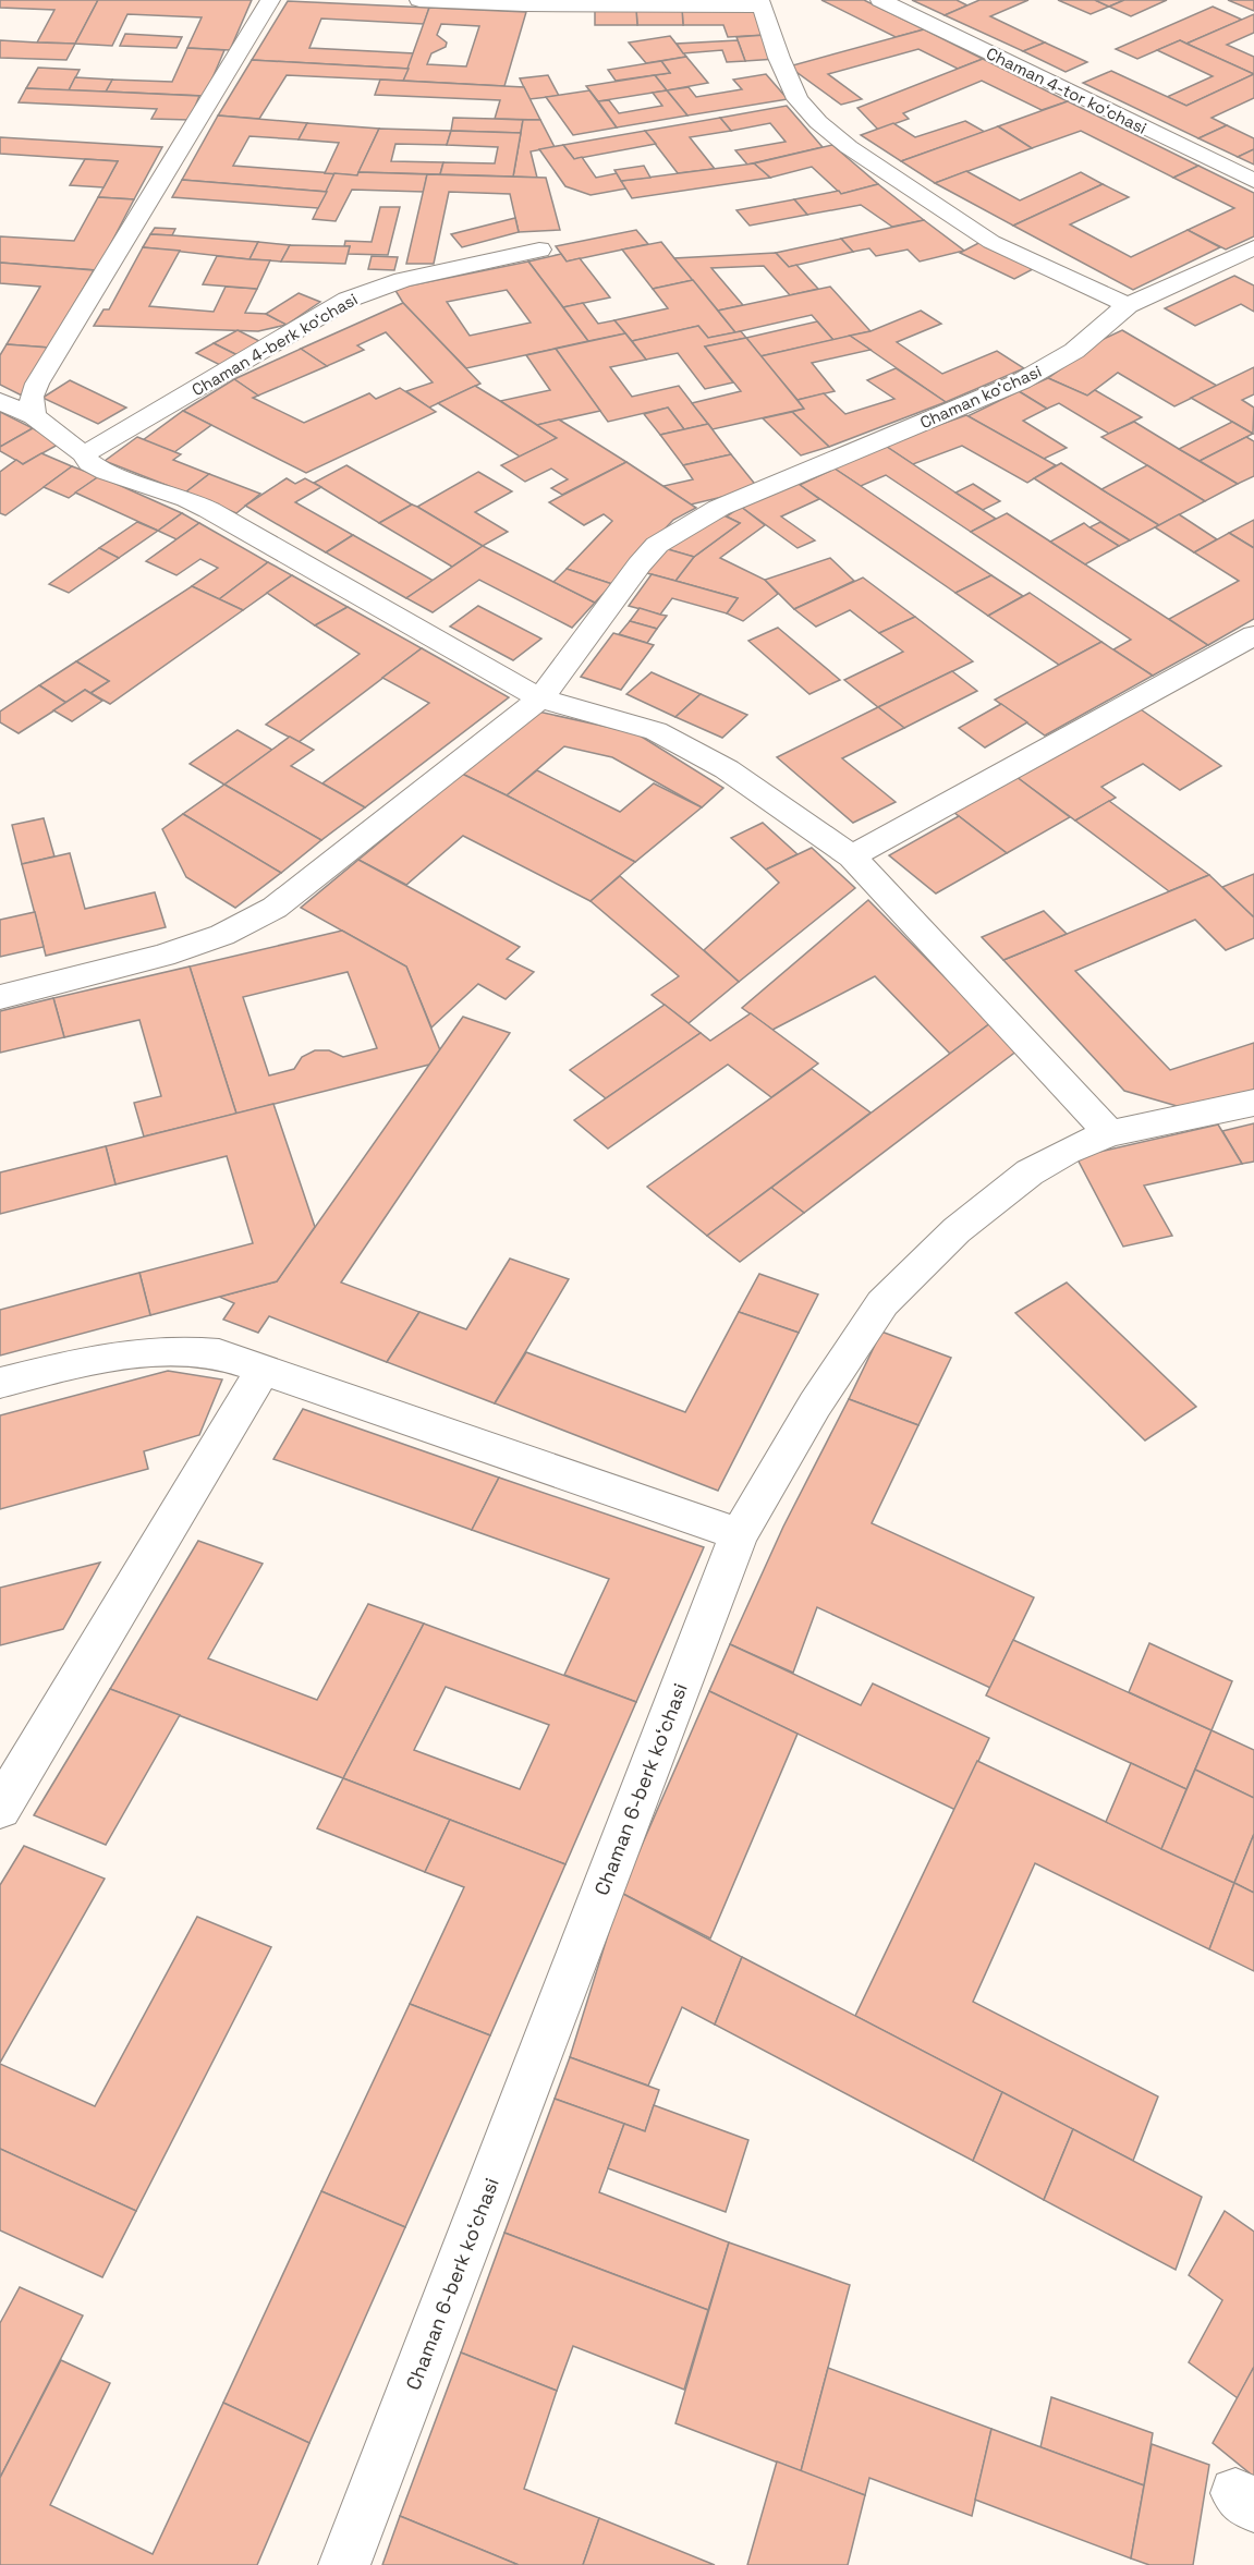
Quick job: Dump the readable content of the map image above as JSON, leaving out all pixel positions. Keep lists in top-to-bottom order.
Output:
{
  "streets": {
    "street": [
      "Chaman 4-tor koʻchasi",
      "Chaman 4-berk koʻchasi",
      "Chaman koʻchasi",
      "Chaman 6-berk koʻchasi"
    ]
  }
}
